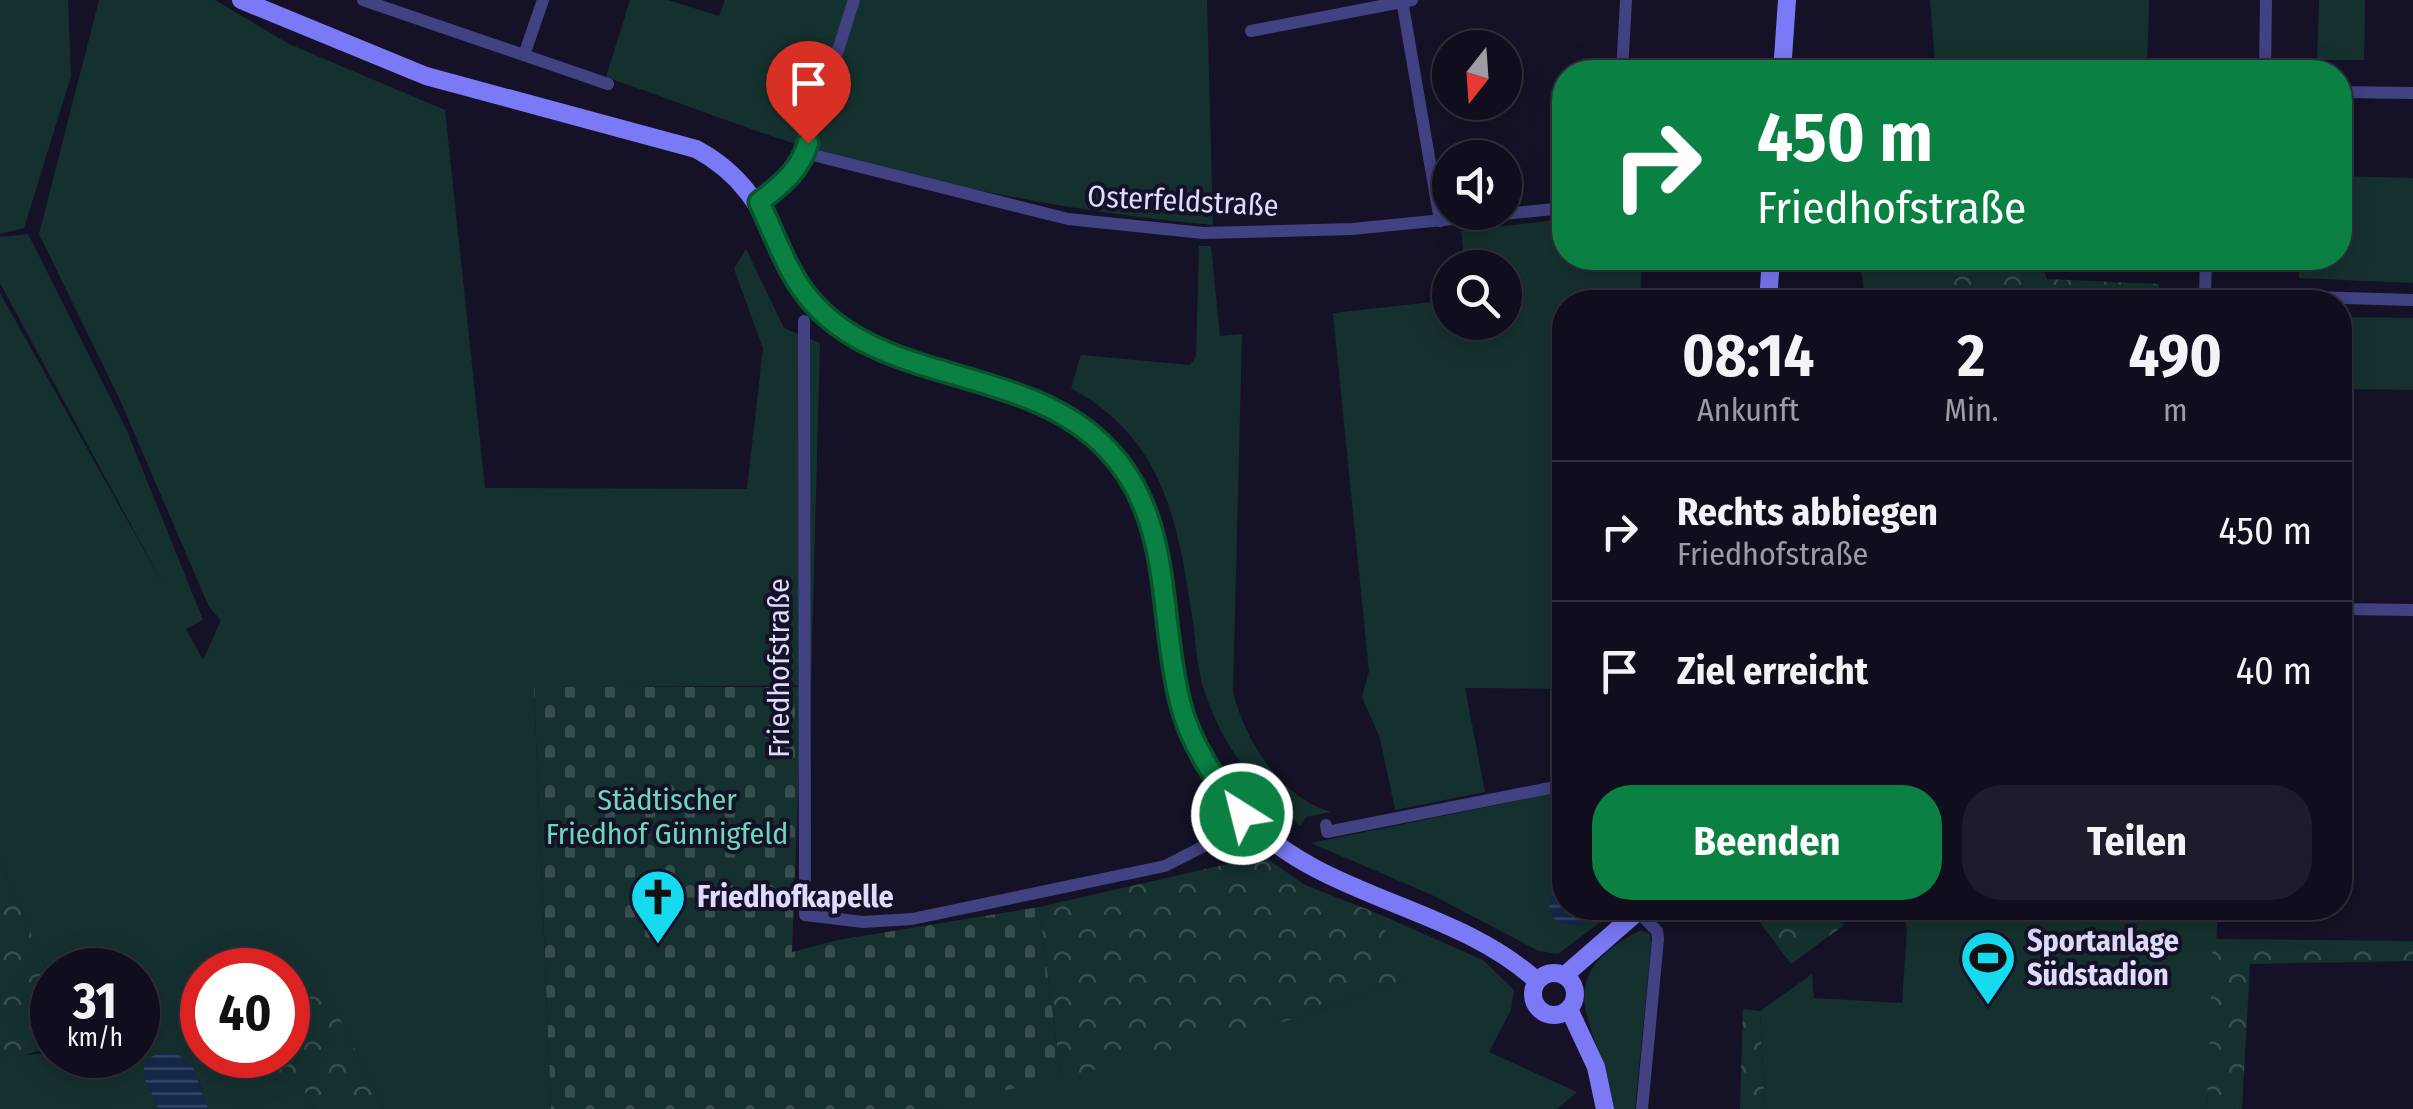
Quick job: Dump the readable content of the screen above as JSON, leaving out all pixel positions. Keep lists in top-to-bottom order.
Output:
{
  "streets": {
    "street": ["Osterfeldstraße", "Friedhofstraße"]
  },
  "parks": ["Städtischer Friedhof Günnigfeld"],
  "places": {
    "church": ["Friedhofkapelle"],
    "sports": ["Sportanlage Südstadion"]
  },
  "north": "bottom",
  "page": {
    "turn": ["450 m", "Friedhofstraße"],
    "eta": [
      "08:14",
      "Ankunft",
      "2",
      "Min.",
      "490",
      "m"
    ],
    "list": [
      {
        "name": "Rechts abbiegen",
        "note": "Friedhofstraße",
        "value": "450 m"
      },
      {
        "name": "Ziel erreicht",
        "value": "40 m"
      }
    ],
    "buttons": ["Beenden", "Teilen"],
    "speed": "31 km/h",
    "limit": "40"
  }
}
